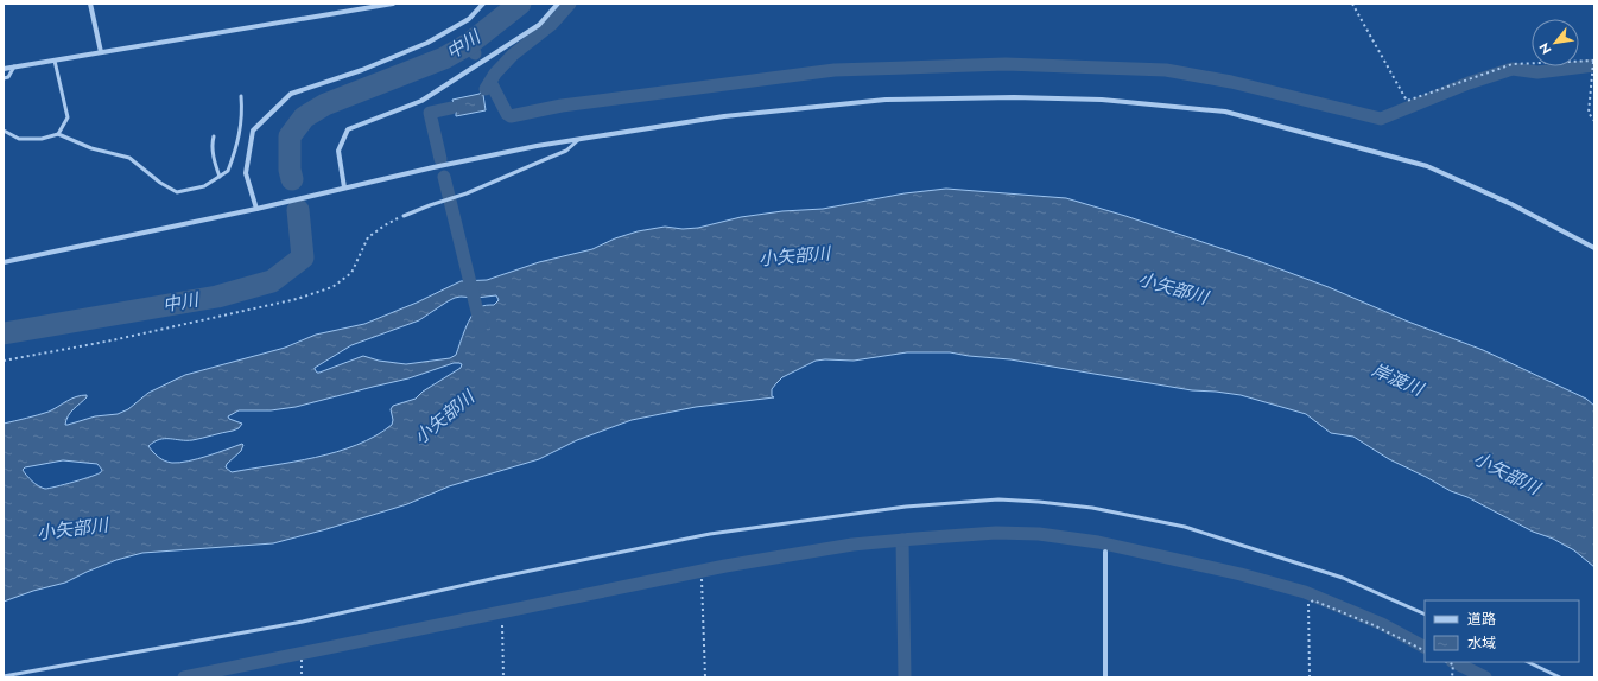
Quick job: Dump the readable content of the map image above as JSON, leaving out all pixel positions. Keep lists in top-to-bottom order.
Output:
{
  "water": ["中川", "小矢部川", "岸渡川"],
  "legend": ["道路", "水域"],
  "north": "bottom left"
}
